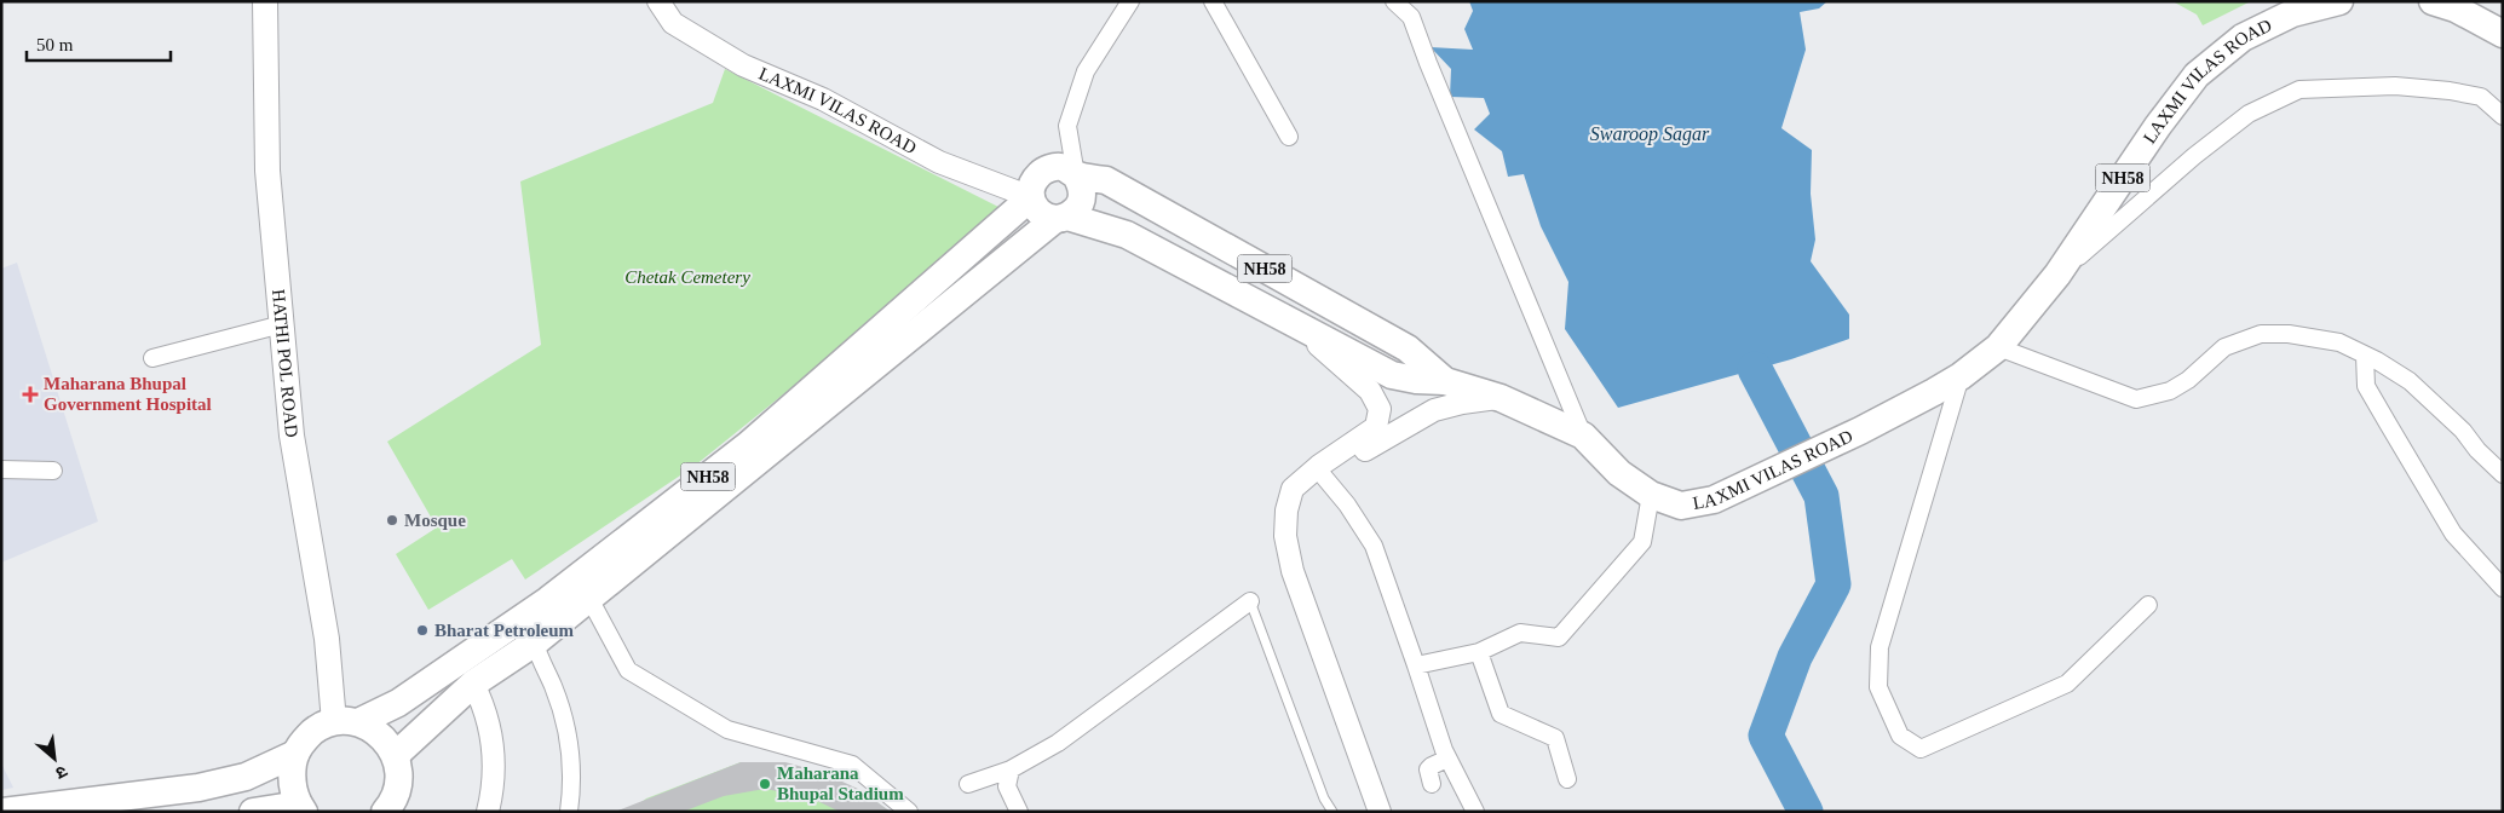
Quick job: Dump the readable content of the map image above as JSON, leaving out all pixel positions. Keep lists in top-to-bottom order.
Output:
{
  "streets": {
    "highway": ["LAXMI VILAS ROAD", "NH58"],
    "main road": ["HATHI POL ROAD"]
  },
  "crossings": [
    ["LAXMI VILAS ROAD", "NH58"],
    ["NH58", "HATHI POL ROAD"]
  ],
  "water": ["Swaroop Sagar"],
  "parks": ["Chetak Cemetery"],
  "places": {
    "health": ["Maharana Bhupal Government Hospital"],
    "other": ["Mosque", "Bharat Petroleum", "Maharana Bhupal Stadium"]
  },
  "scale_bar": "50 m",
  "north": "bottom right"
}
